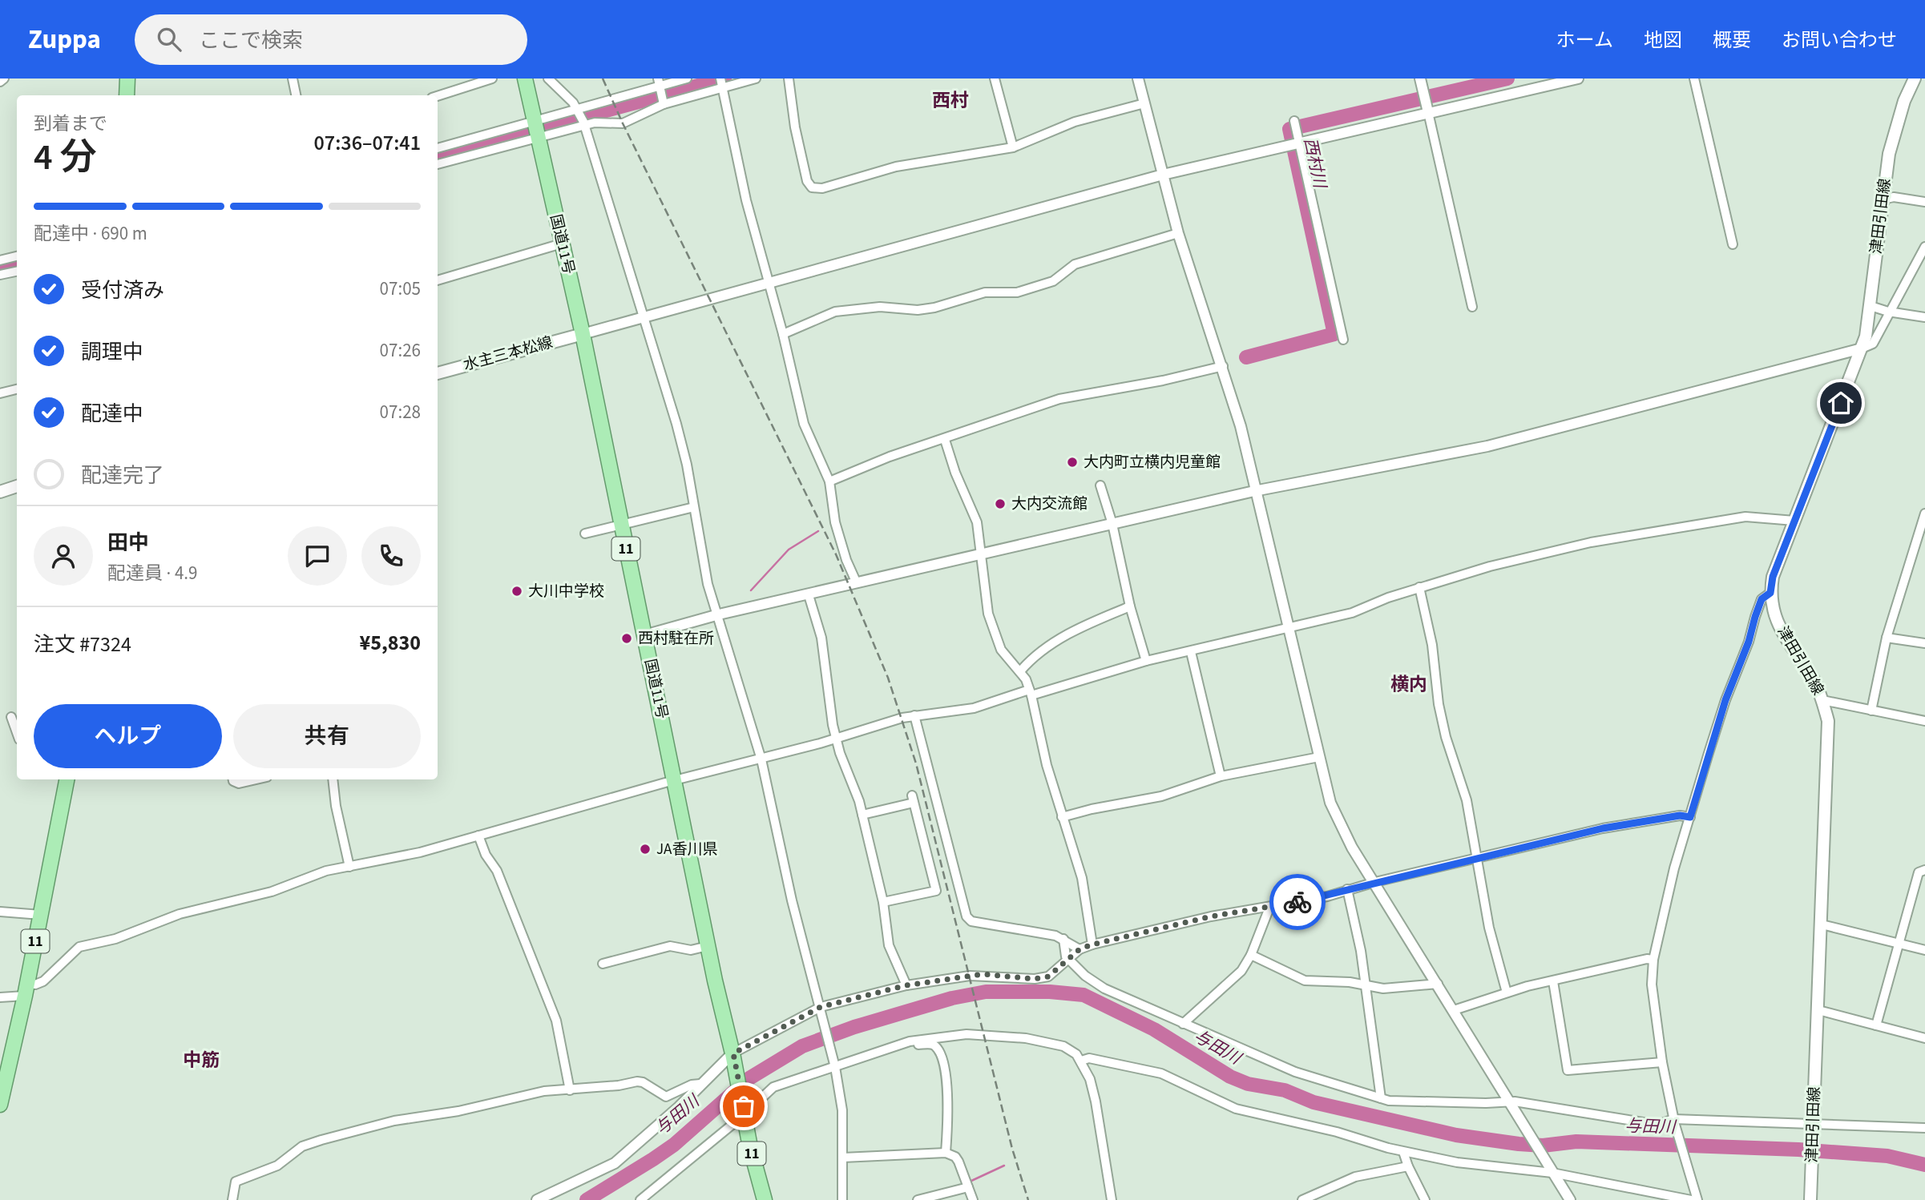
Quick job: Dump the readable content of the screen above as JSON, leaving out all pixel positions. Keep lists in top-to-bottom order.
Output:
{
  "streets": {
    "highway": ["国道11号", "11"],
    "main road": ["津田引田線", "水主三本松線"]
  },
  "crossings": [
    ["国道11号", "水主三本松線"]
  ],
  "districts": ["西村", "横内", "中筋"],
  "water": ["西村川", "与田川"],
  "places": [
    "大内町立横内児童館",
    "大内交流館",
    "大川中学校",
    "西村駐在所",
    "JA香川県"
  ],
  "page": {
    "header": "Zuppa",
    "search": "ここで検索",
    "nav": [
      "ホーム",
      "地図",
      "概要",
      "お問い合わせ"
    ],
    "heading": ["4 分", "到着まで", "07:36–07:41"],
    "panel": [
      "田中",
      "配達員 · 4.9",
      "注文 #7324",
      "¥5,830"
    ],
    "bar": "配達中 · 690 m",
    "list": [
      ["受付済み", "07:05"],
      ["調理中", "07:26"],
      ["配達中", "07:28"],
      "配達完了"
    ],
    "buttons": ["ヘルプ", "共有"]
  }
}
